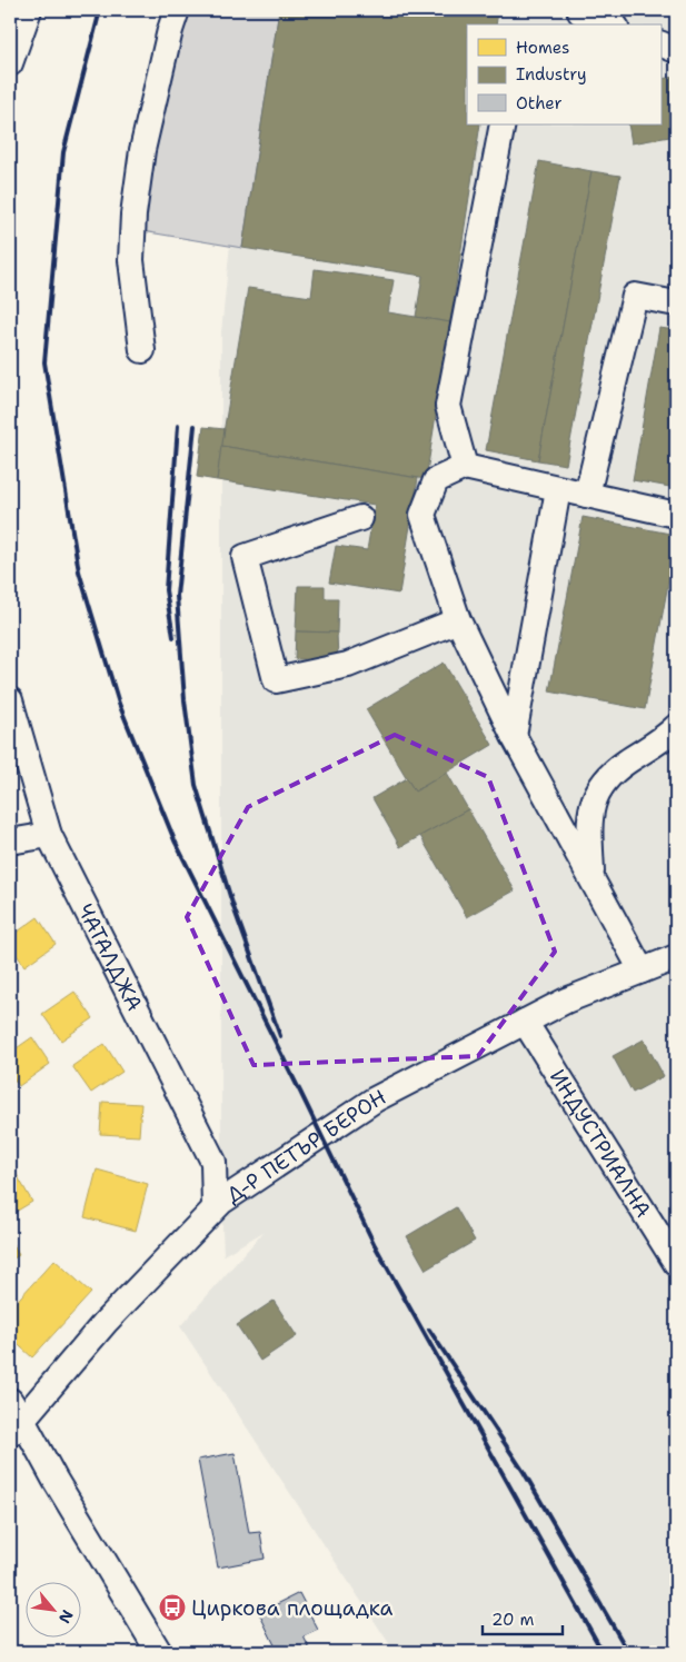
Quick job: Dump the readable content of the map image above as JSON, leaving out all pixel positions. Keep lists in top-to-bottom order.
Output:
{
  "streets": {
    "street": ["ЧАТАЛДЖА", "ИНДУСТРИАЛНА", "Д-Р ПЕТЪР БЕРОН"]
  },
  "crossings": [
    ["ЧАТАЛДЖА", "Д-Р ПЕТЪР БЕРОН"],
    ["ИНДУСТРИАЛНА", "Д-Р ПЕТЪР БЕРОН"]
  ],
  "places": {
    "bus stop": ["Циркова площадка"]
  },
  "legend": ["Homes", "Industry", "Other"],
  "scale_bar": "20 m",
  "north": "bottom right"
}
